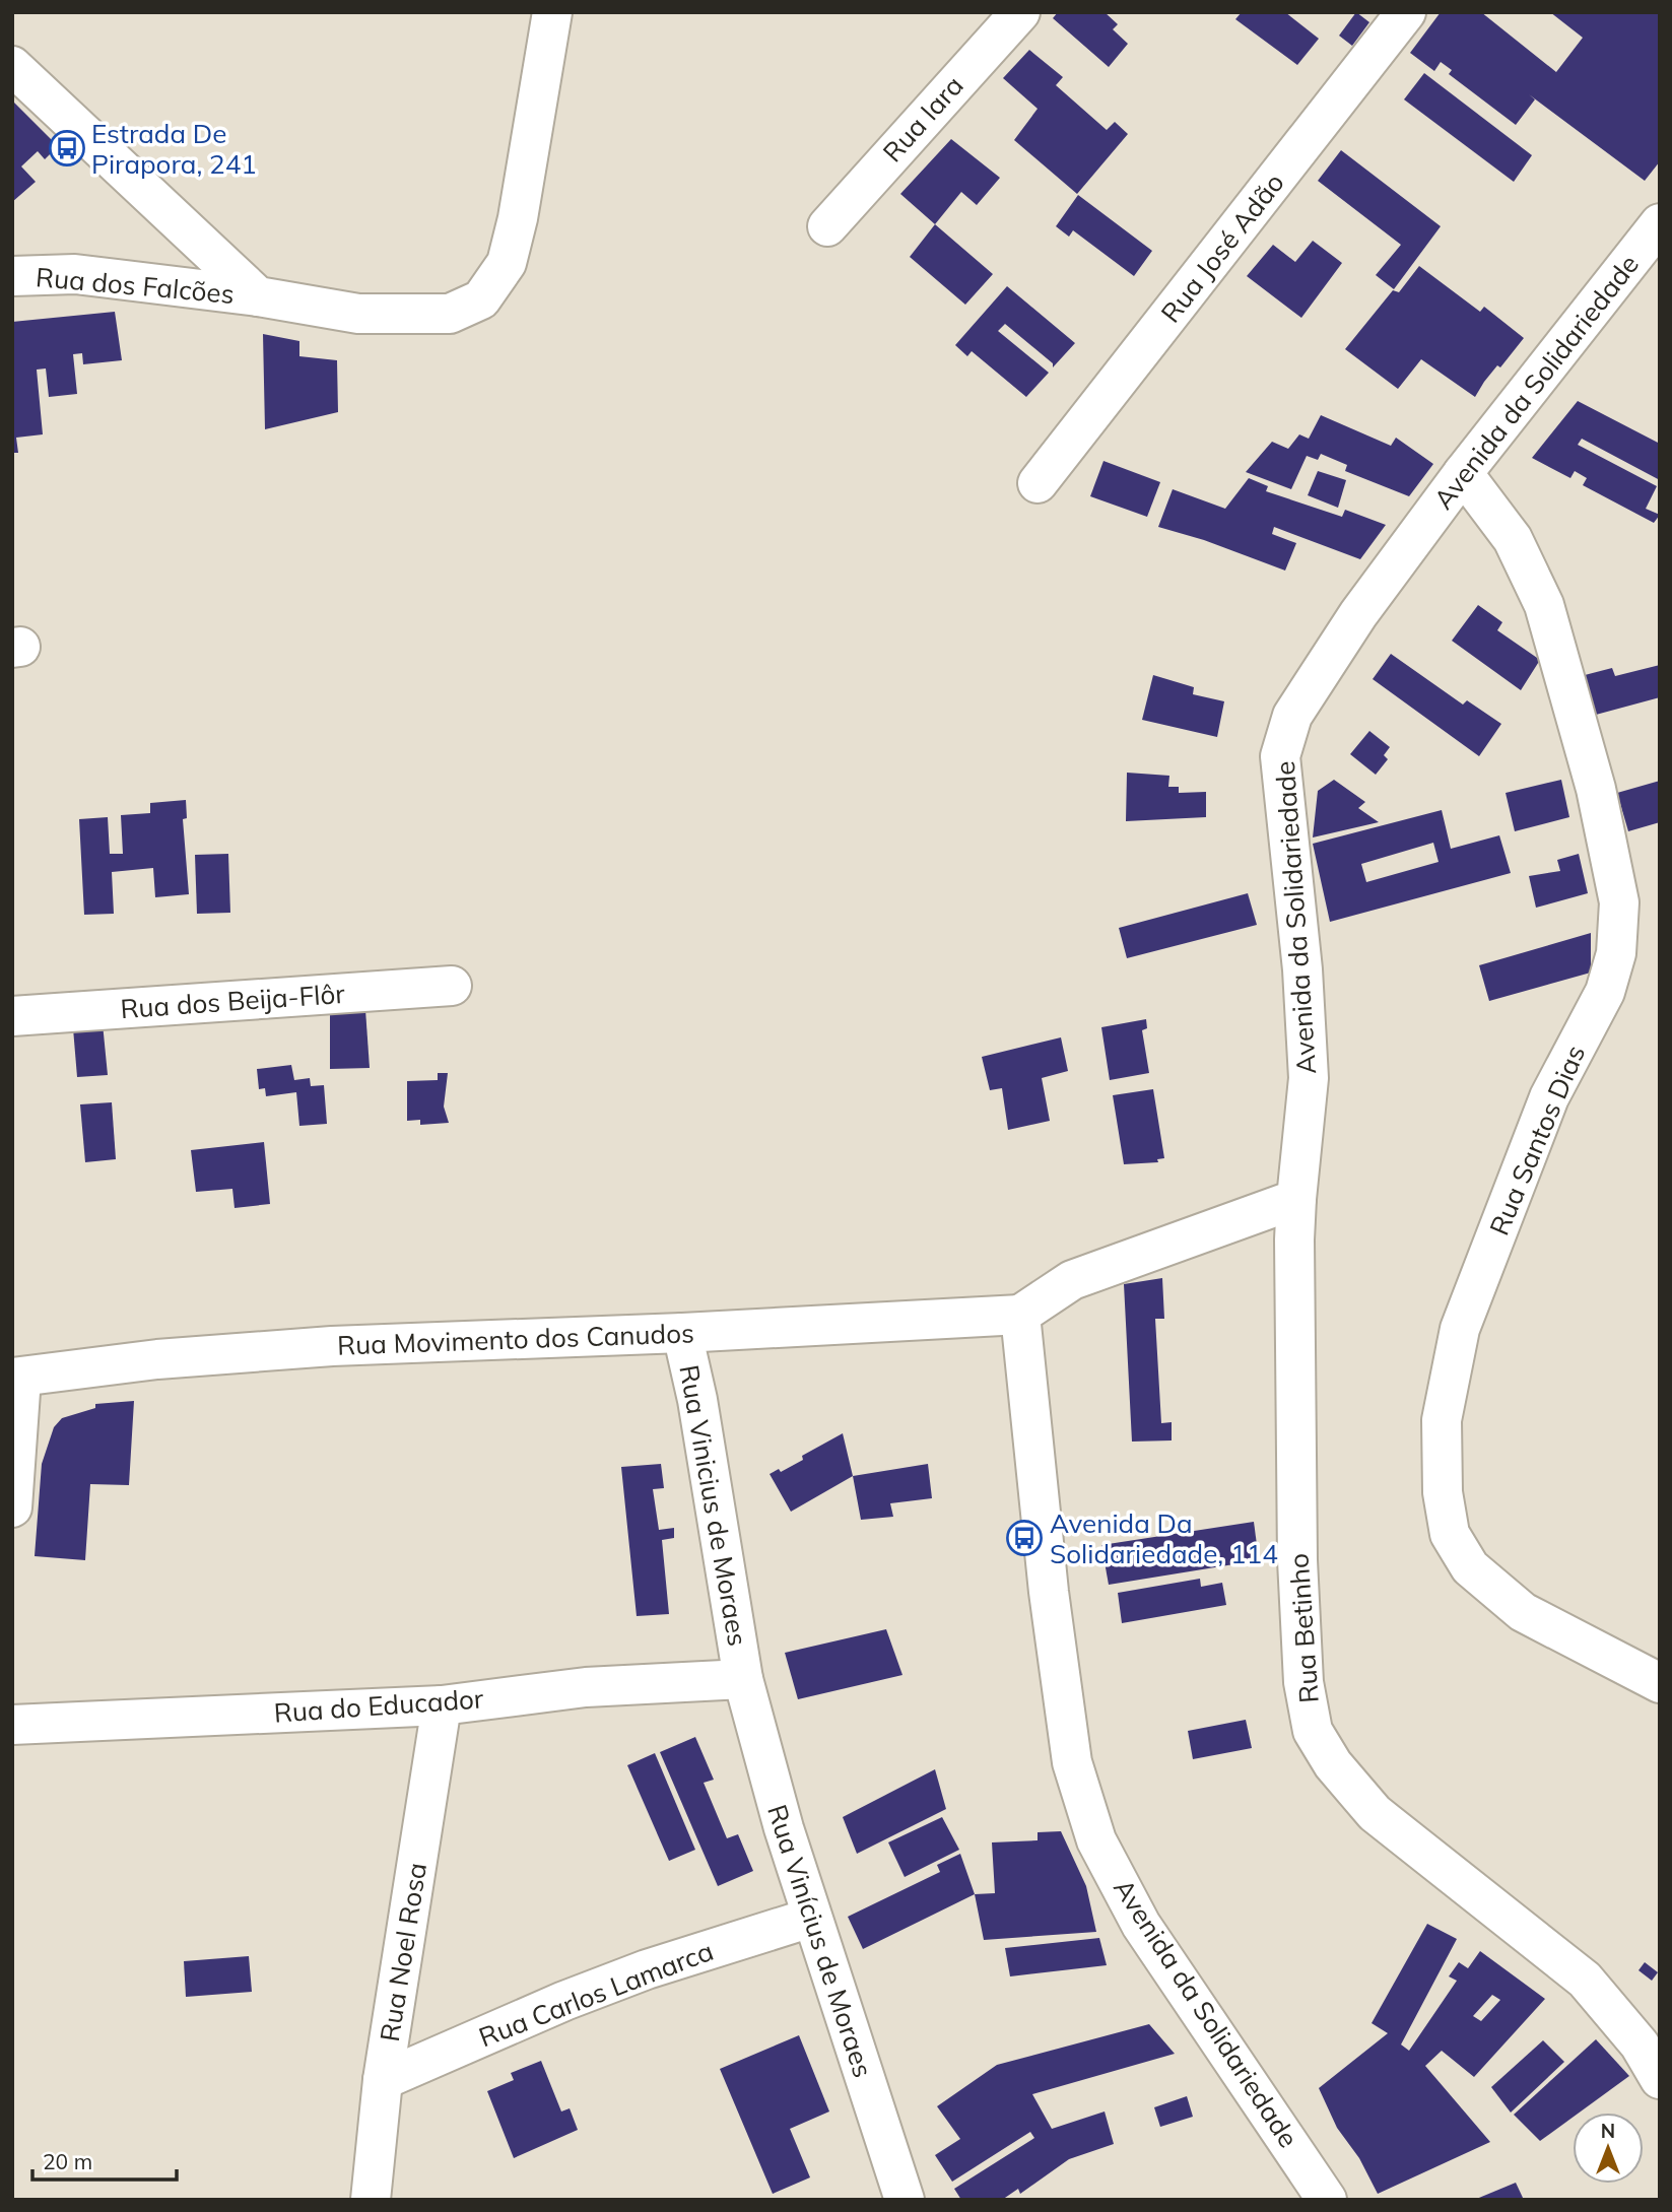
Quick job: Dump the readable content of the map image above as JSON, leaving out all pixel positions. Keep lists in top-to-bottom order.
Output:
{
  "streets": {
    "street": [
      "Rua Iara",
      "Rua José Adão",
      "Rua dos Falcões",
      "Avenida da Solidariedade",
      "Rua dos Beija-Flôr",
      "Rua Santos Dias",
      "Rua Movimento dos Canudos",
      "Rua Vinicius de Moraes",
      "Rua Betinho",
      "Rua do Educador",
      "Rua Vinícius de Moraes",
      "Rua Noel Rosa",
      "Rua Carlos Lamarca"
    ]
  },
  "crossings": [
    ["Avenida da Solidariedade", "Rua Santos Dias"],
    ["Avenida da Solidariedade", "Rua Movimento dos Canudos"],
    ["Avenida da Solidariedade", "Rua Betinho"],
    ["Rua Movimento dos Canudos", "Rua Vinicius de Moraes"],
    ["Rua Vinicius de Moraes", "Rua do Educador"],
    ["Rua Vinicius de Moraes", "Rua Vinícius de Moraes"],
    ["Rua do Educador", "Rua Vinícius de Moraes"],
    ["Rua do Educador", "Rua Noel Rosa"],
    ["Rua Vinícius de Moraes", "Rua Carlos Lamarca"],
    ["Rua Noel Rosa", "Rua Carlos Lamarca"]
  ],
  "places": {
    "bus stop": ["Estrada De Pirapora, 241", "Avenida Da Solidariedade, 114"]
  },
  "scale_bar": "20 m",
  "north": "top"
}
